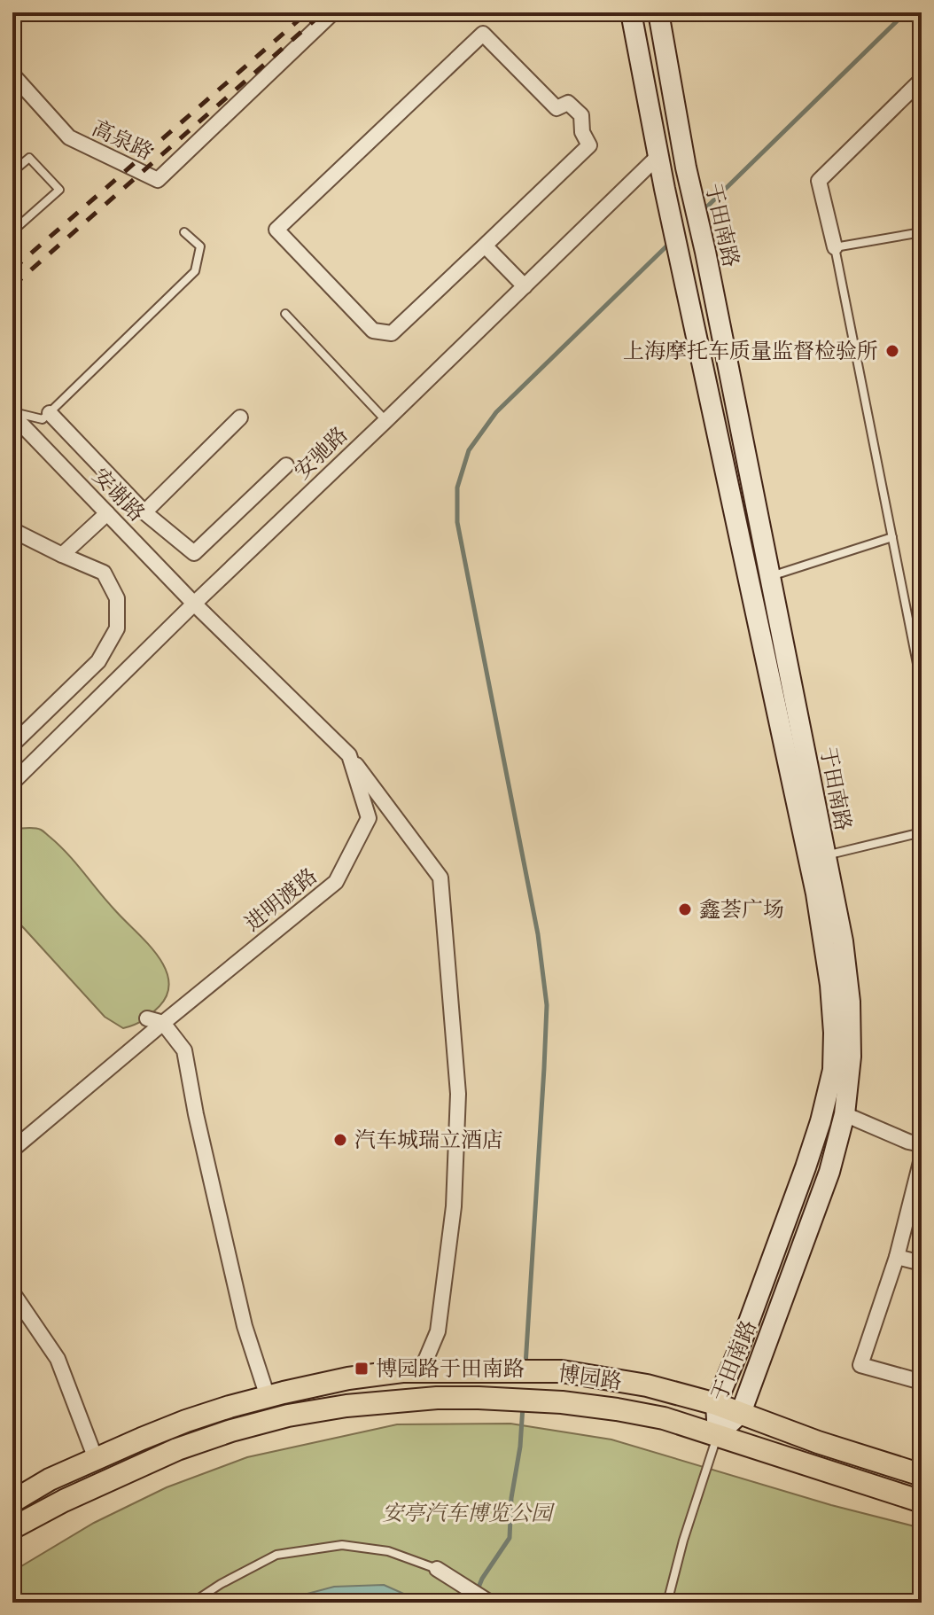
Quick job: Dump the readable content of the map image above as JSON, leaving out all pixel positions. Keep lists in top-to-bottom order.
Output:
{
  "streets": {
    "main road": ["博园路"],
    "street": [
      "高泉路",
      "于田南路",
      "安驰路",
      "安谢路",
      "进明渡路"
    ]
  },
  "crossings": [
    ["于田南路", "安驰路"],
    ["于田南路", "博园路"],
    ["安驰路", "安谢路"],
    ["安驰路", "进明渡路"],
    ["安谢路", "进明渡路"]
  ],
  "parks": ["安亭汽车博览公园"],
  "places": {
    "other": ["上海摩托车质量监督检验所", "鑫荟广场", "汽车城瑞立酒店"],
    "transit": ["博园路于田南路"]
  }
}
